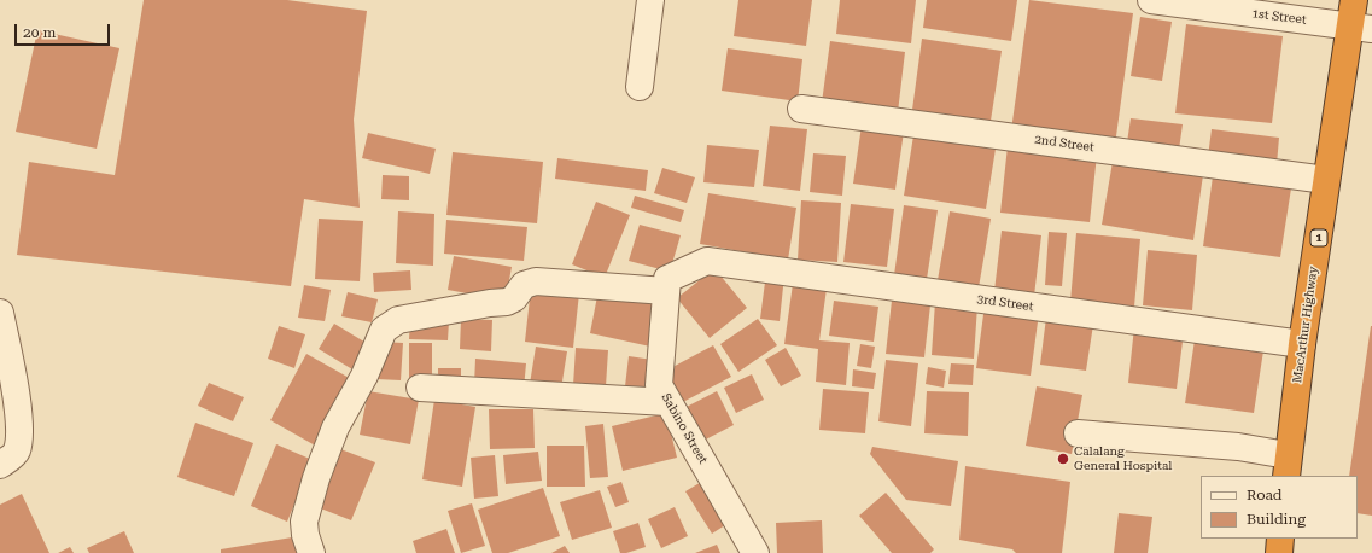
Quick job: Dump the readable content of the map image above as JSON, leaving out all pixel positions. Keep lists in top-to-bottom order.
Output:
{
  "streets": {
    "highway": ["1", "MacArthur Highway"],
    "street": [
      "1st Street",
      "2nd Street",
      "3rd Street",
      "Sabino Street"
    ]
  },
  "crossings": [
    ["1st Street", "MacArthur Highway"],
    ["2nd Street", "MacArthur Highway"],
    ["3rd Street", "MacArthur Highway"],
    ["3rd Street", "Sabino Street"]
  ],
  "places": ["Calalang General Hospital"],
  "legend": ["Road", "Building"],
  "scale_bar": "20 m"
}
